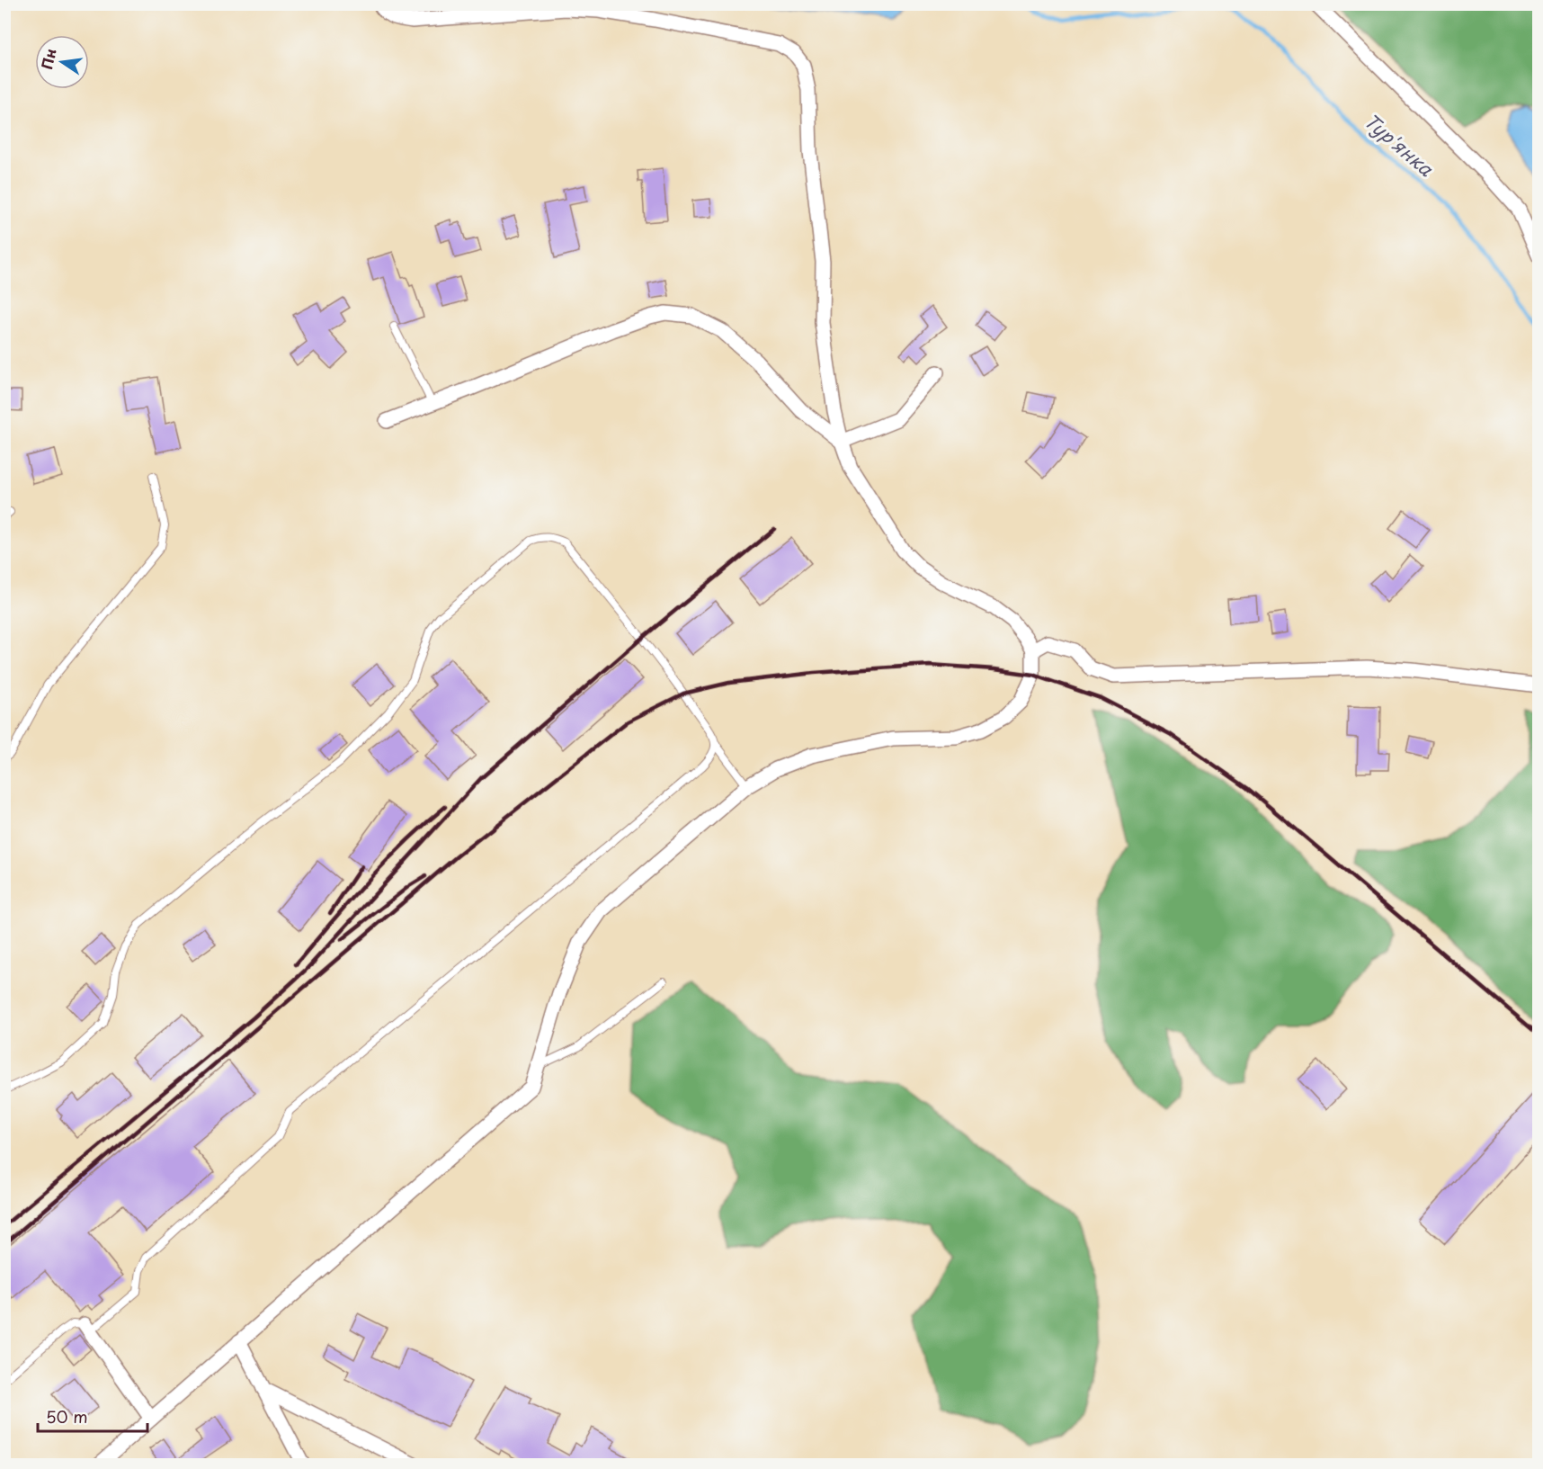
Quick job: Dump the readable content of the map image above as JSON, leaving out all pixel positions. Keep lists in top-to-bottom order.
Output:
{
  "water": ["Тур'янка"],
  "scale_bar": "50 m",
  "north": "left"
}
